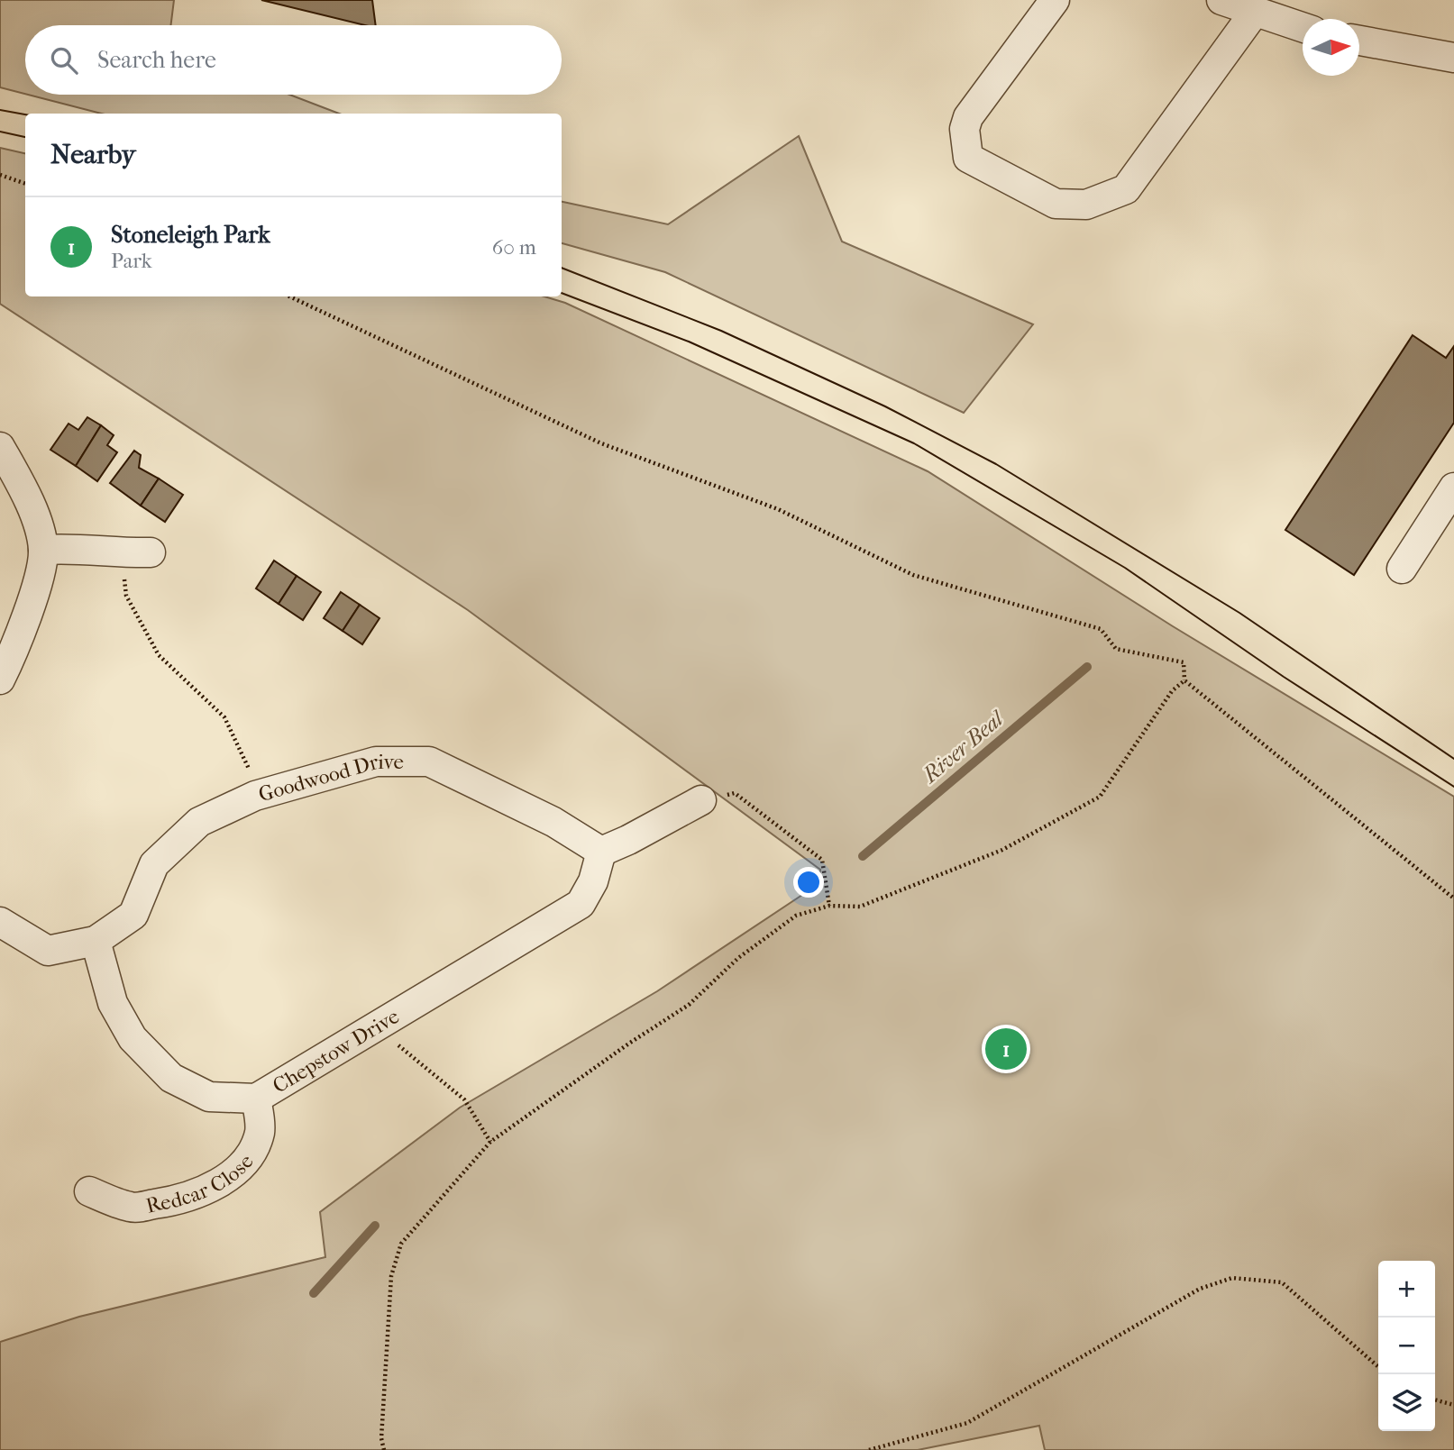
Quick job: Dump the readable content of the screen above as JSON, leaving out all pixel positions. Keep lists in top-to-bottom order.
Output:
{
  "streets": {
    "street": ["Goodwood Drive", "Chepstow Drive", "Redcar Close"]
  },
  "crossings": [
    ["Goodwood Drive", "Chepstow Drive"],
    ["Chepstow Drive", "Redcar Close"]
  ],
  "water": ["River Beal"],
  "north": "right",
  "page": {
    "search": "Search here",
    "heading": "Nearby",
    "list": [
      {
        "mark": "1",
        "name": "Stoneleigh Park",
        "note": "Park",
        "value": "60 m"
      }
    ],
    "pins": "1",
    "map_buttons": ["+", "−"]
  }
}
